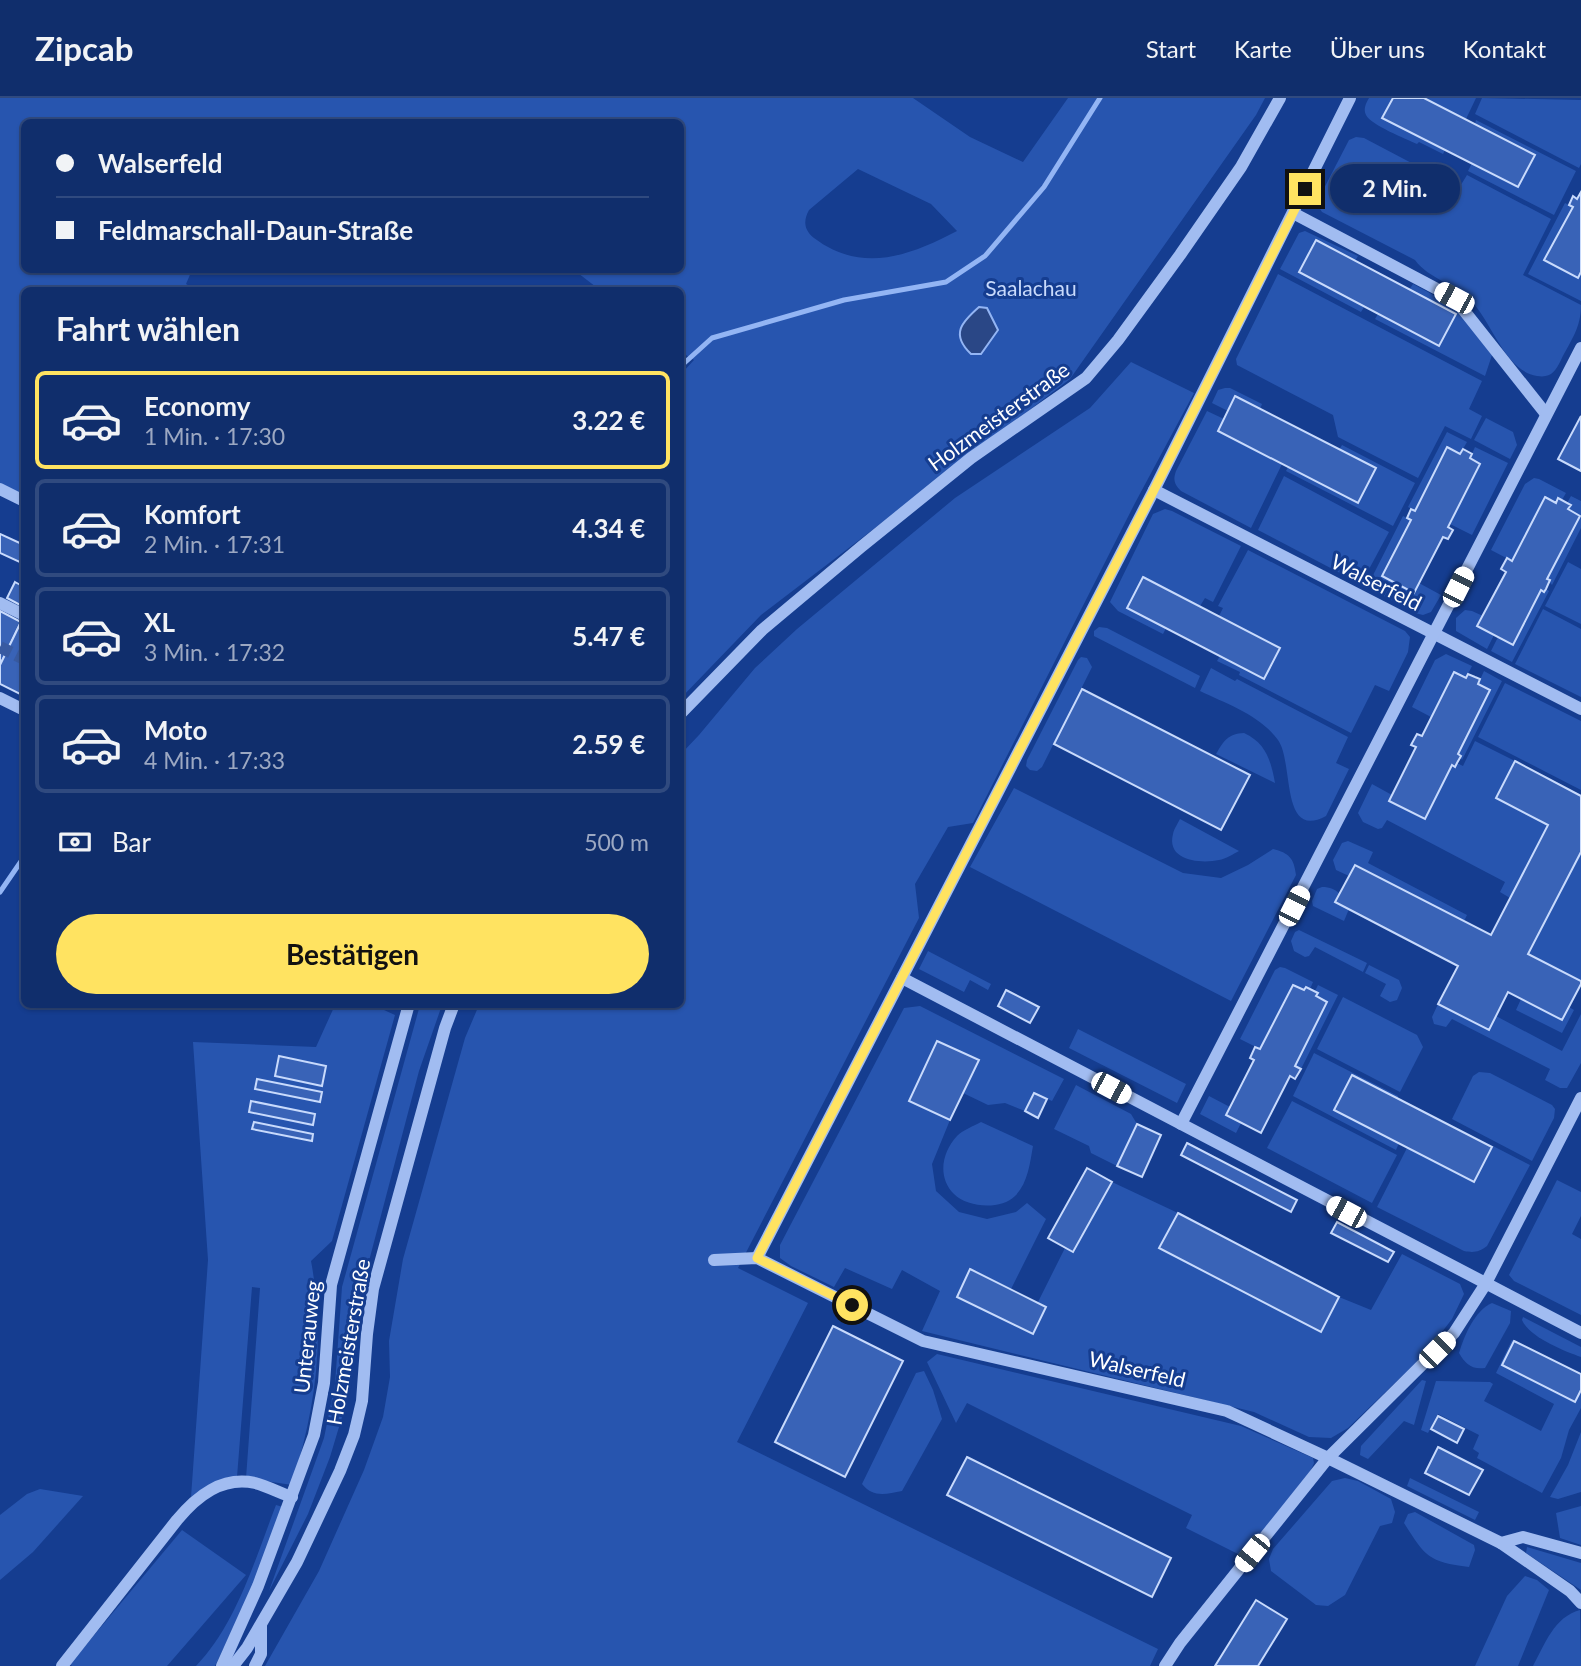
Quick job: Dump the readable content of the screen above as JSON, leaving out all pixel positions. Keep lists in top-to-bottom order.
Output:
{
  "streets": {
    "street": ["Holzmeisterstraße", "Walserfeld", "Unterauweg"]
  },
  "parks": ["Saalachau"],
  "page": {
    "header": "Zipcab",
    "nav": [
      "Start",
      "Karte",
      "Über uns",
      "Kontakt"
    ],
    "banner": ["Walserfeld", "Feldmarschall-Daun-Straße"],
    "bubble": "2 Min.",
    "heading": "Fahrt wählen",
    "list": [
      {
        "name": "Economy",
        "note": "1 Min. · 17:30",
        "value": "3.22 €"
      },
      {
        "name": "Komfort",
        "note": "2 Min. · 17:31",
        "value": "4.34 €"
      },
      {
        "name": "XL",
        "note": "3 Min. · 17:32",
        "value": "5.47 €"
      },
      {
        "name": "Moto",
        "note": "4 Min. · 17:33",
        "value": "2.59 €"
      }
    ],
    "pay": ["Bar", "500 m"],
    "buttons": "Bestätigen"
  }
}
